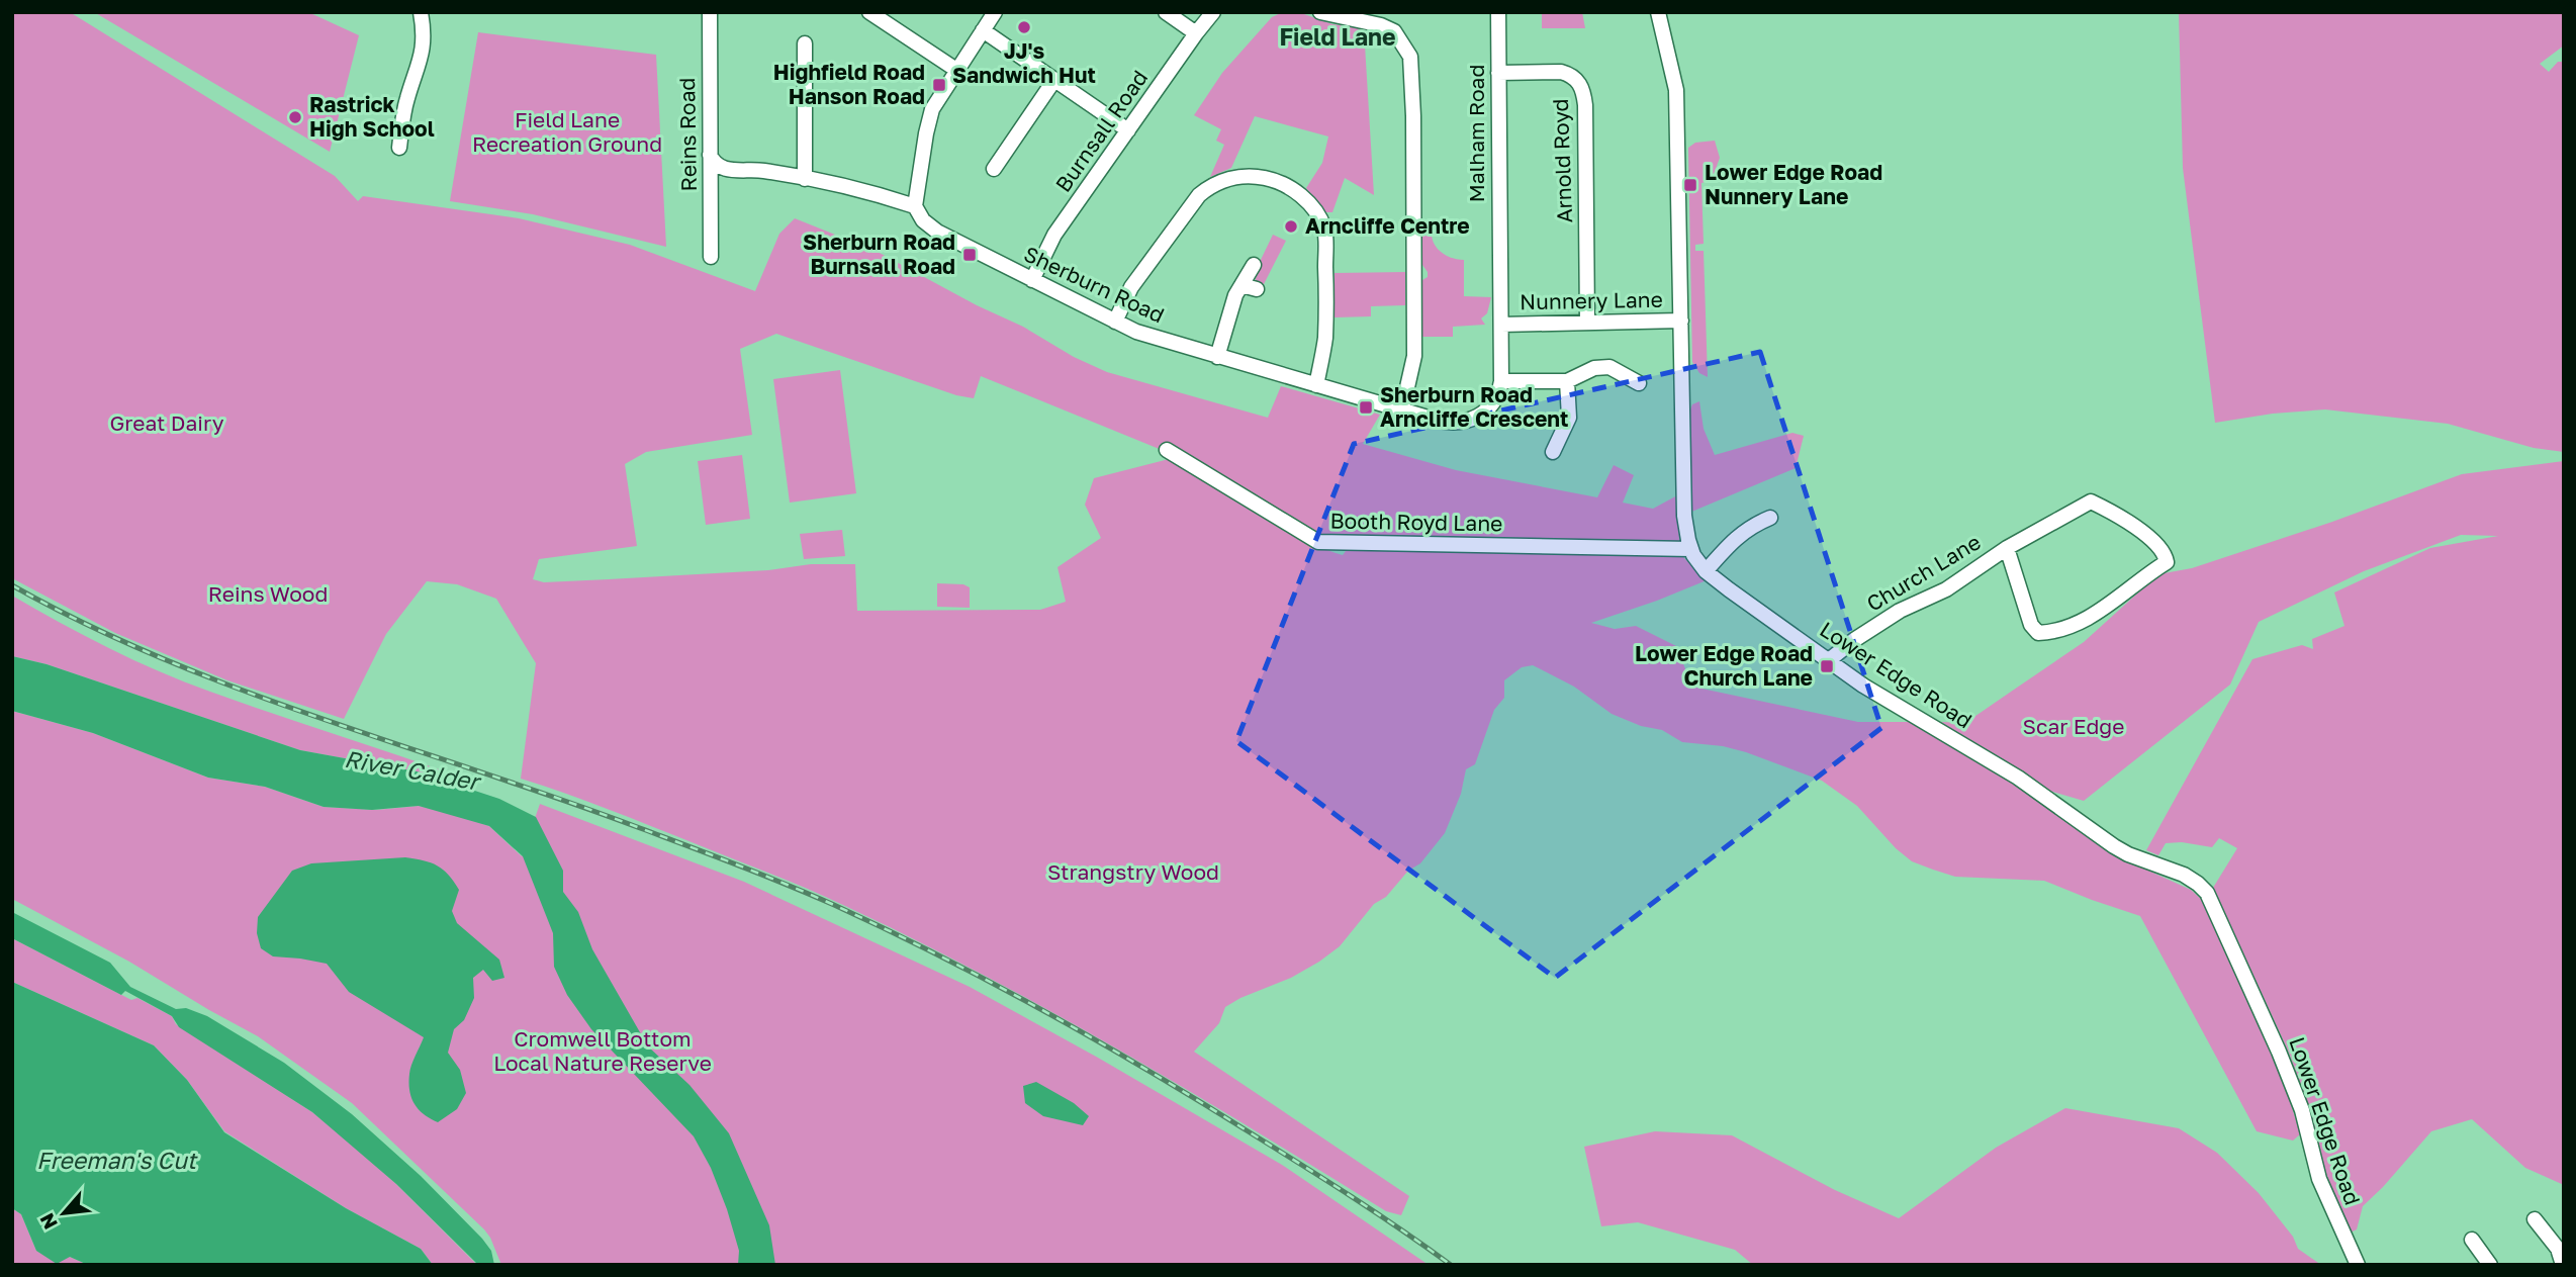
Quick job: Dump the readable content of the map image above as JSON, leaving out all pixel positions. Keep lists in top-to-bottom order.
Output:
{
  "streets": {
    "street": [
      "Burnsall Road",
      "Malham Road",
      "Reins Road",
      "Arnold Royd",
      "Sherburn Road",
      "Nunnery Lane",
      "Booth Royd Lane",
      "Church Lane",
      "Lower Edge Road"
    ]
  },
  "crossings": [
    ["Burnsall Road", "Sherburn Road"],
    ["Malham Road", "Arnold Royd"],
    ["Malham Road", "Sherburn Road"],
    ["Malham Road", "Nunnery Lane"],
    ["Reins Road", "Sherburn Road"],
    ["Arnold Royd", "Nunnery Lane"],
    ["Nunnery Lane", "Lower Edge Road"],
    ["Booth Royd Lane", "Lower Edge Road"],
    ["Church Lane", "Lower Edge Road"]
  ],
  "districts": ["Field Lane"],
  "water": ["River Calder", "Freeman's Cut"],
  "parks": [
    "Field Lane Recreation Ground",
    "Great Dairy",
    "Reins Wood",
    "Scar Edge",
    "Strangstry Wood",
    "Cromwell Bottom Local Nature Reserve"
  ],
  "places": {
    "other": ["JJ's Sandwich Hut", "Rastrick High School", "Arncliffe Centre"],
    "transit": [
      "Highfield Road Hanson Road",
      "Lower Edge Road Nunnery Lane",
      "Sherburn Road Burnsall Road",
      "Sherburn Road Arncliffe Crescent",
      "Lower Edge Road Church Lane"
    ]
  },
  "north": "bottom left"
}
